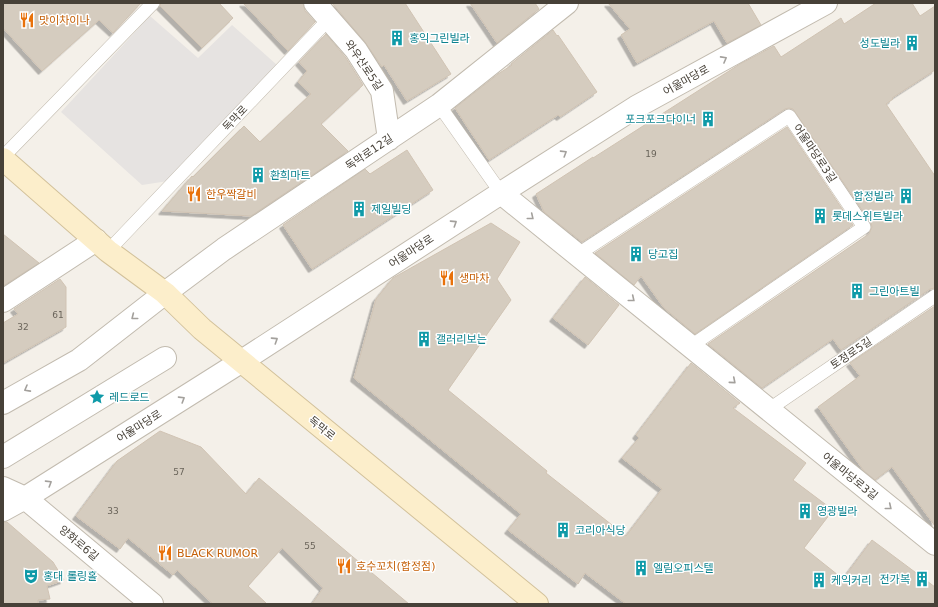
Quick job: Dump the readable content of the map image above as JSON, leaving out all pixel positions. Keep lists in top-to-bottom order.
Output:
{
  "streets": {
    "main road": ["독막로"],
    "street": [
      "와우산로5길",
      "어울마당로",
      "독막로12길",
      "어울마당로3길",
      "양화로6길"
    ],
    "lane": ["토정로5길"]
  },
  "crossings": [
    ["와우산로5길", "독막로"],
    ["와우산로5길", "독막로12길"],
    ["어울마당로", "독막로"],
    ["어울마당로", "어울마당로3길"],
    ["어울마당로", "양화로6길"],
    ["독막로", "독막로12길"],
    ["어울마당로3길", "토정로5길"]
  ],
  "one_way": ["어울마당로3길"],
  "places": {
    "restaurant": [
      "맛이차이나",
      "한우짝갈비",
      "생마차",
      "BLACK RUMOR",
      "호수꼬치(합정점)"
    ],
    "building": [
      "홍익그린빌라",
      "성도빌라",
      "포크포크다이너",
      "환희마트",
      "합정빌라",
      "제일빌딩",
      "롯데스위트빌라",
      "당고집",
      "그린아트빌",
      "갤러리보는",
      "영광빌라",
      "코리아식당",
      "엘림오피스텔",
      "전가복",
      "케익커리"
    ],
    "place": ["레드로드"],
    "theatre": ["홍대 롤링홀"]
  },
  "house_numbers": [
    "19",
    "61",
    "32",
    "57",
    "33",
    "55"
  ]
}
